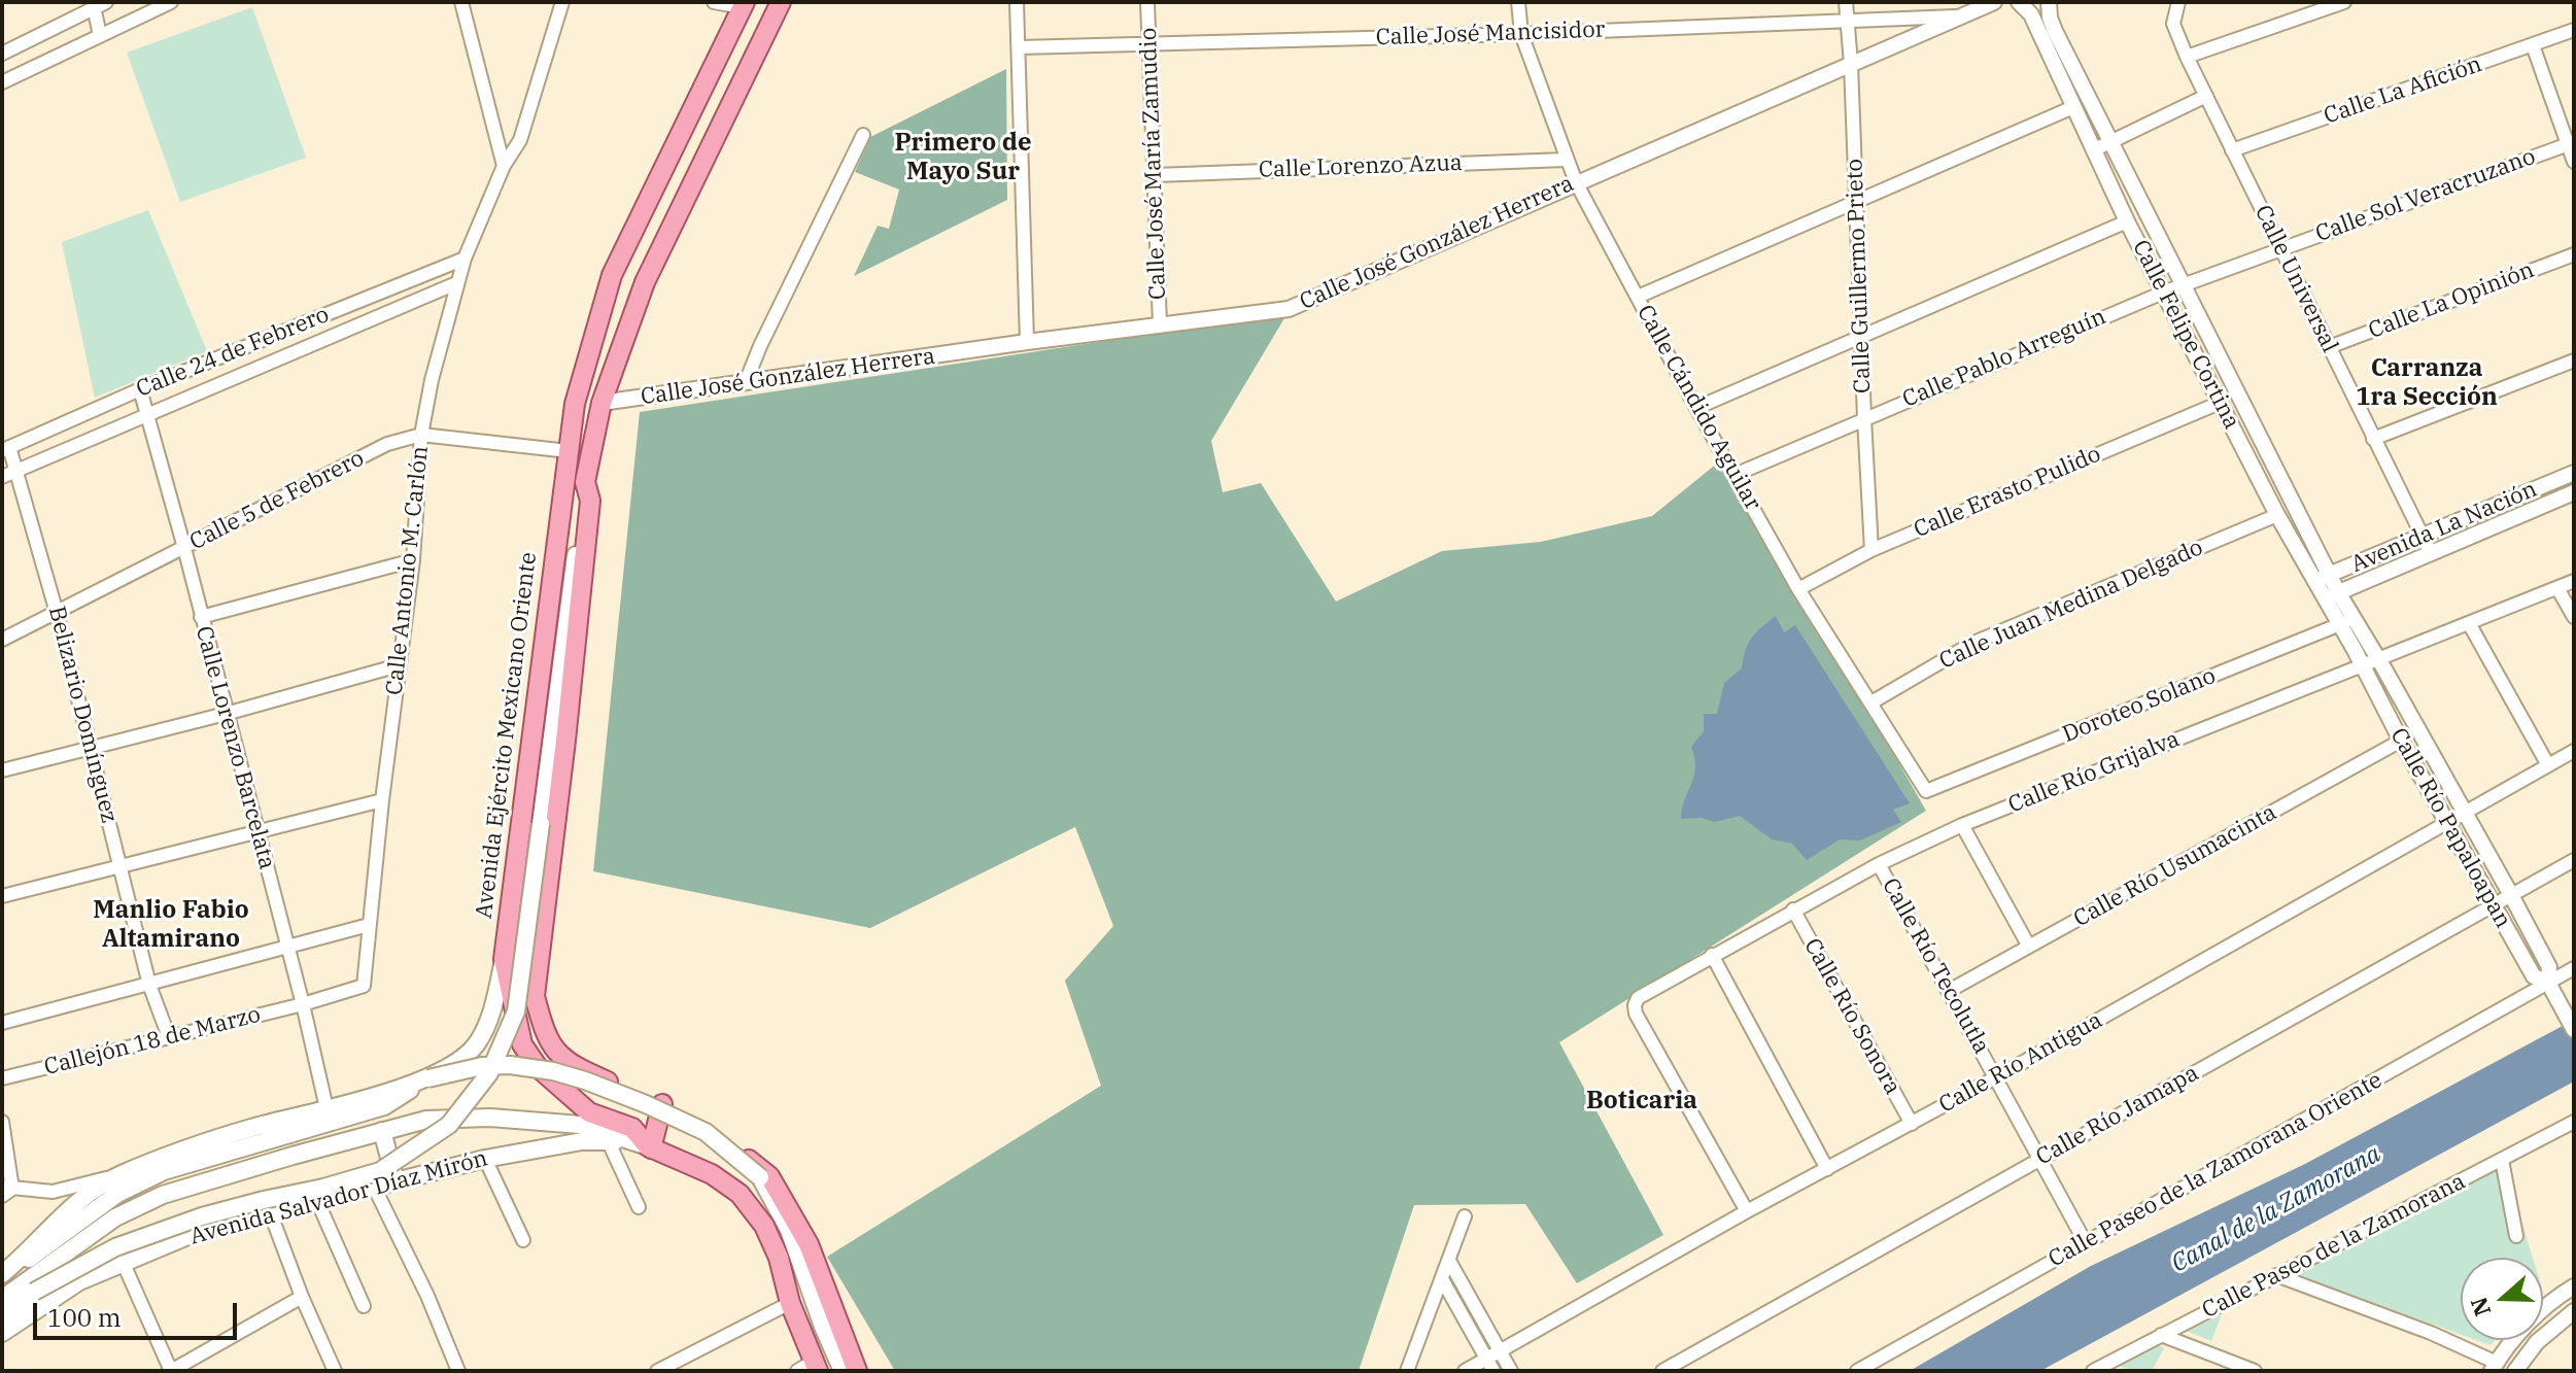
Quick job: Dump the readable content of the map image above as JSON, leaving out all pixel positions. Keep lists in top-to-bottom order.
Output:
{
  "streets": {
    "main road": ["Avenida Ejército Mexicano Oriente", "Avenida Salvador Díaz Mirón"],
    "street": [
      "Calle José Mancisidor",
      "Calle La Afición",
      "Calle José María Zamudio",
      "Calle Lorenzo Azua",
      "Calle Sol Veracruzano",
      "Calle José González Herrera",
      "Calle Guillermo Prieto",
      "Calle Universal",
      "Calle La Opinión",
      "Calle Felipe Cortina",
      "Calle 24 de Febrero",
      "Calle Pablo Arreguín",
      "Calle Cándido Aguilar",
      "Calle Erasto Pulido",
      "Calle 5 de Febrero",
      "Avenida La Nación",
      "Calle Antonio M. Carlón",
      "Calle Juan Medina Delgado",
      "Doroteo Solano",
      "Belizario Domínguez",
      "Calle Lorenzo Barcelata",
      "Calle Río Grijalva",
      "Calle Río Papaloapan",
      "Calle Río Usumacinta",
      "Calle Río Tecolutla",
      "Calle Río Sonora",
      "Callejón 18 de Marzo",
      "Calle Río Antigua",
      "Calle Río Jamapa",
      "Calle Paseo de la Zamorana Oriente",
      "Calle Paseo de la Zamorana"
    ]
  },
  "crossings": [
    ["Calle José Mancisidor", "Calle José María Zamudio"],
    ["Calle José Mancisidor", "Calle José González Herrera"],
    ["Calle José Mancisidor", "Calle Guillermo Prieto"],
    ["Calle José Mancisidor", "Calle Cándido Aguilar"],
    ["Calle La Afición", "Calle Universal"],
    ["Calle José María Zamudio", "Calle Lorenzo Azua"],
    ["Calle José María Zamudio", "Calle José González Herrera"],
    ["Calle Lorenzo Azua", "Calle Cándido Aguilar"],
    ["Calle Sol Veracruzano", "Calle Universal"],
    ["Calle Sol Veracruzano", "Calle Felipe Cortina"],
    ["Calle Sol Veracruzano", "Calle Pablo Arreguín"],
    ["Calle José González Herrera", "Calle Guillermo Prieto"],
    ["Calle José González Herrera", "Calle Cándido Aguilar"],
    ["Calle José González Herrera", "Avenida Ejército Mexicano Oriente"],
    ["Calle Guillermo Prieto", "Calle Pablo Arreguín"],
    ["Calle Guillermo Prieto", "Calle Erasto Pulido"],
    ["Calle Universal", "Calle La Opinión"],
    ["Calle Universal", "Avenida La Nación"],
    ["Calle Felipe Cortina", "Calle Pablo Arreguín"],
    ["Calle Felipe Cortina", "Calle Erasto Pulido"],
    ["Calle Felipe Cortina", "Avenida La Nación"],
    ["Calle Felipe Cortina", "Calle Juan Medina Delgado"],
    ["Calle Felipe Cortina", "Doroteo Solano"],
    ["Calle Felipe Cortina", "Calle Río Grijalva"],
    ["Calle Felipe Cortina", "Calle Río Papaloapan"],
    ["Calle 24 de Febrero", "Calle Antonio M. Carlón"],
    ["Calle 24 de Febrero", "Belizario Domínguez"],
    ["Calle 24 de Febrero", "Calle Lorenzo Barcelata"],
    ["Calle Pablo Arreguín", "Calle Cándido Aguilar"],
    ["Calle Cándido Aguilar", "Calle Erasto Pulido"],
    ["Calle Cándido Aguilar", "Calle Juan Medina Delgado"],
    ["Calle Cándido Aguilar", "Doroteo Solano"],
    ["Calle 5 de Febrero", "Calle Antonio M. Carlón"],
    ["Calle 5 de Febrero", "Belizario Domínguez"],
    ["Calle 5 de Febrero", "Avenida Ejército Mexicano Oriente"],
    ["Calle 5 de Febrero", "Calle Lorenzo Barcelata"],
    ["Calle Antonio M. Carlón", "Callejón 18 de Marzo"],
    ["Belizario Domínguez", "Callejón 18 de Marzo"],
    ["Avenida Ejército Mexicano Oriente", "Avenida Salvador Díaz Mirón"],
    ["Calle Lorenzo Barcelata", "Callejón 18 de Marzo"],
    ["Calle Río Grijalva", "Calle Río Papaloapan"],
    ["Calle Río Grijalva", "Calle Río Tecolutla"],
    ["Calle Río Grijalva", "Calle Río Sonora"],
    ["Calle Río Grijalva", "Calle Río Antigua"],
    ["Calle Río Papaloapan", "Calle Río Usumacinta"],
    ["Calle Río Papaloapan", "Calle Río Antigua"],
    ["Calle Río Papaloapan", "Calle Río Jamapa"],
    ["Calle Río Papaloapan", "Calle Paseo de la Zamorana Oriente"],
    ["Calle Río Usumacinta", "Calle Río Tecolutla"],
    ["Calle Río Tecolutla", "Calle Río Antigua"],
    ["Calle Río Tecolutla", "Calle Río Jamapa"],
    ["Calle Río Tecolutla", "Calle Paseo de la Zamorana Oriente"],
    ["Calle Río Sonora", "Calle Río Antigua"]
  ],
  "districts": [
    "Primero de Mayo Sur",
    "Carranza 1ra Sección",
    "Manlio Fabio Altamirano",
    "Boticaria"
  ],
  "water": ["Canal de la Zamorana"],
  "scale_bar": "100 m",
  "north": "left"
}
